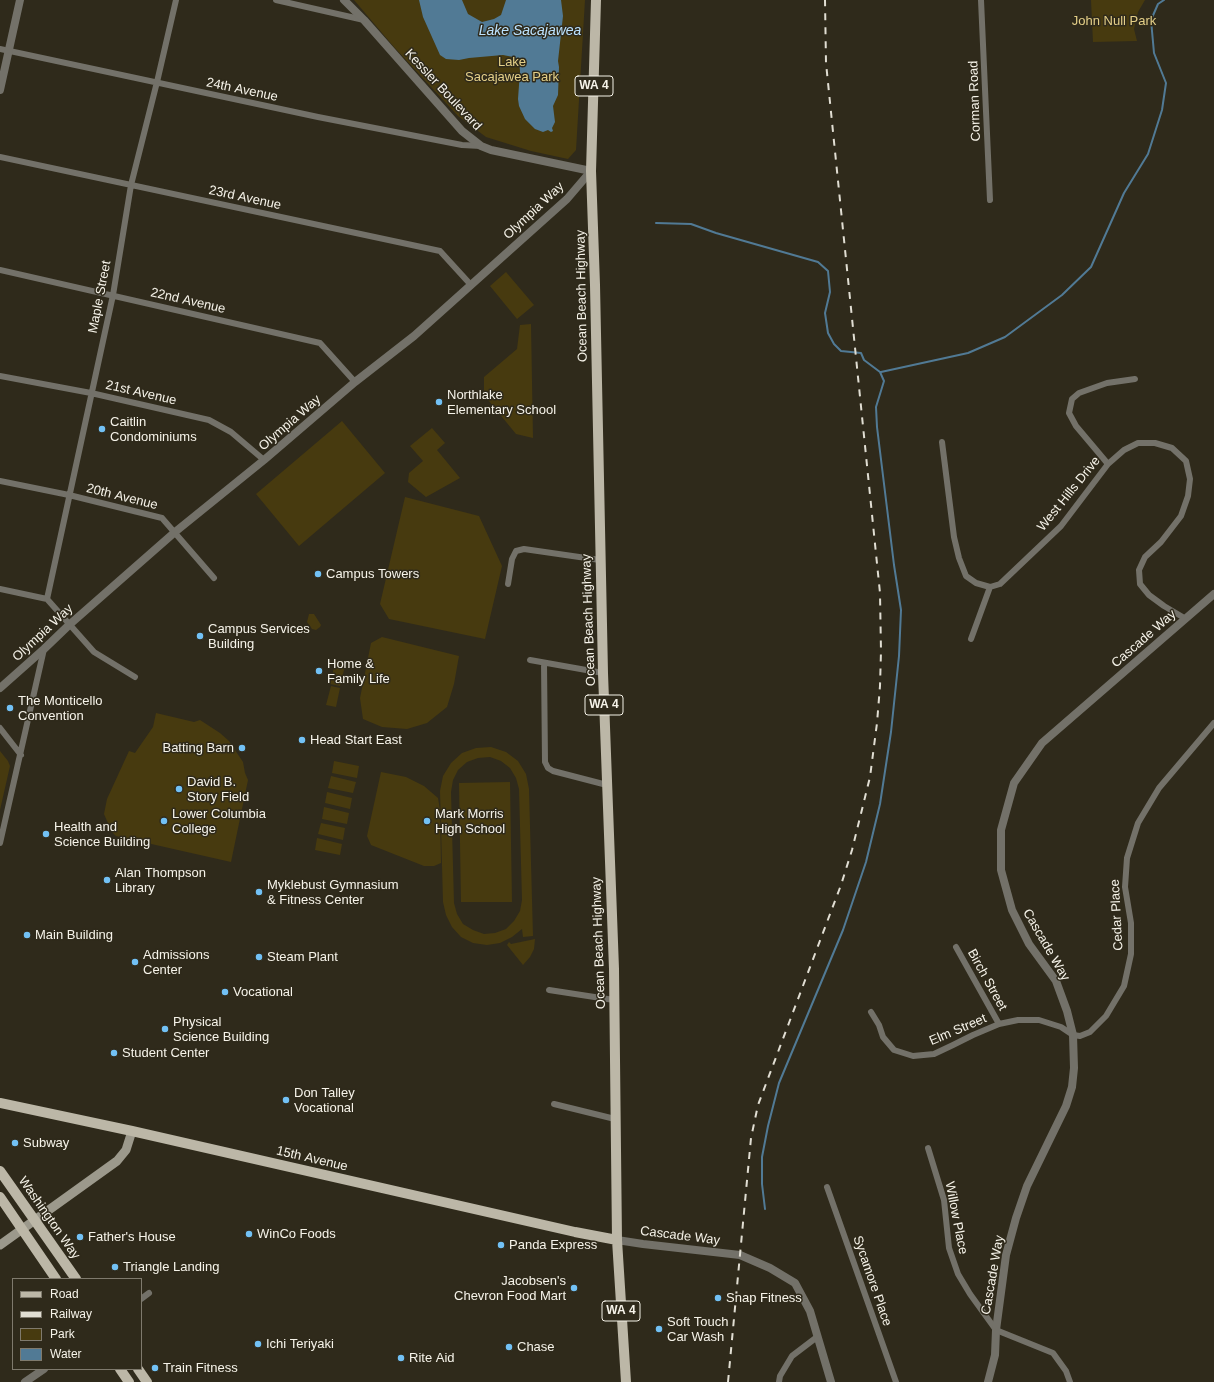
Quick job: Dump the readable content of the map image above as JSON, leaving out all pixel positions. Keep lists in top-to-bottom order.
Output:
{
  "streets": {
    "main road": [
      "WA 4",
      "Ocean Beach Highway",
      "15th Avenue",
      "Washington Way"
    ],
    "street": [
      "24th Avenue",
      "Kessler Boulevard",
      "Corman Road",
      "23rd Avenue",
      "Olympia Way",
      "Maple Street",
      "22nd Avenue",
      "21st Avenue",
      "West Hills Drive",
      "20th Avenue",
      "Cascade Way",
      "Cedar Place",
      "Birch Street",
      "Elm Street",
      "Willow Place",
      "Sycamore Place"
    ]
  },
  "crossings": [
    ["24th Avenue", "Kessler Boulevard"],
    ["24th Avenue", "Maple Street"],
    ["Kessler Boulevard", "Olympia Way"],
    ["Kessler Boulevard", "Ocean Beach Highway"],
    ["23rd Avenue", "Olympia Way"],
    ["23rd Avenue", "Maple Street"],
    ["Olympia Way", "Ocean Beach Highway"],
    ["Olympia Way", "22nd Avenue"],
    ["Olympia Way", "21st Avenue"],
    ["Olympia Way", "20th Avenue"],
    ["Ocean Beach Highway", "Cascade Way"],
    ["Ocean Beach Highway", "15th Avenue"],
    ["Maple Street", "22nd Avenue"],
    ["Maple Street", "21st Avenue"],
    ["Maple Street", "20th Avenue"],
    ["West Hills Drive", "Cascade Way"],
    ["Cascade Way", "Cedar Place"],
    ["Cascade Way", "Elm Street"],
    ["Cascade Way", "15th Avenue"],
    ["Cascade Way", "Willow Place"],
    ["Cedar Place", "Elm Street"],
    ["Birch Street", "Elm Street"]
  ],
  "water": ["Lake Sacajawea"],
  "parks": ["John Null Park", "Lake Sacajawea Park"],
  "places": [
    "Northlake Elementary School",
    "Caitlin Condominiums",
    "Campus Towers",
    "Campus Services Building",
    "Home & Family Life",
    "The Monticello Convention",
    "Head Start East",
    "Batting Barn",
    "David B. Story Field",
    "Lower Columbia College",
    "Mark Morris High School",
    "Health and Science Building",
    "Alan Thompson Library",
    "Myklebust Gymnasium & Fitness Center",
    "Main Building",
    "Steam Plant",
    "Admissions Center",
    "Vocational",
    "Physical Science Building",
    "Student Center",
    "Don Talley Vocational",
    "Subway",
    "WinCo Foods",
    "Father's House",
    "Panda Express",
    "Triangle Landing",
    "Jacobsen's Chevron Food Mart",
    "Snap Fitness",
    "Soft Touch Car Wash",
    "Ichi Teriyaki",
    "Chase",
    "Rite Aid",
    "Train Fitness"
  ],
  "legend": [
    "Road",
    "Railway",
    "Park",
    "Water"
  ]
}
